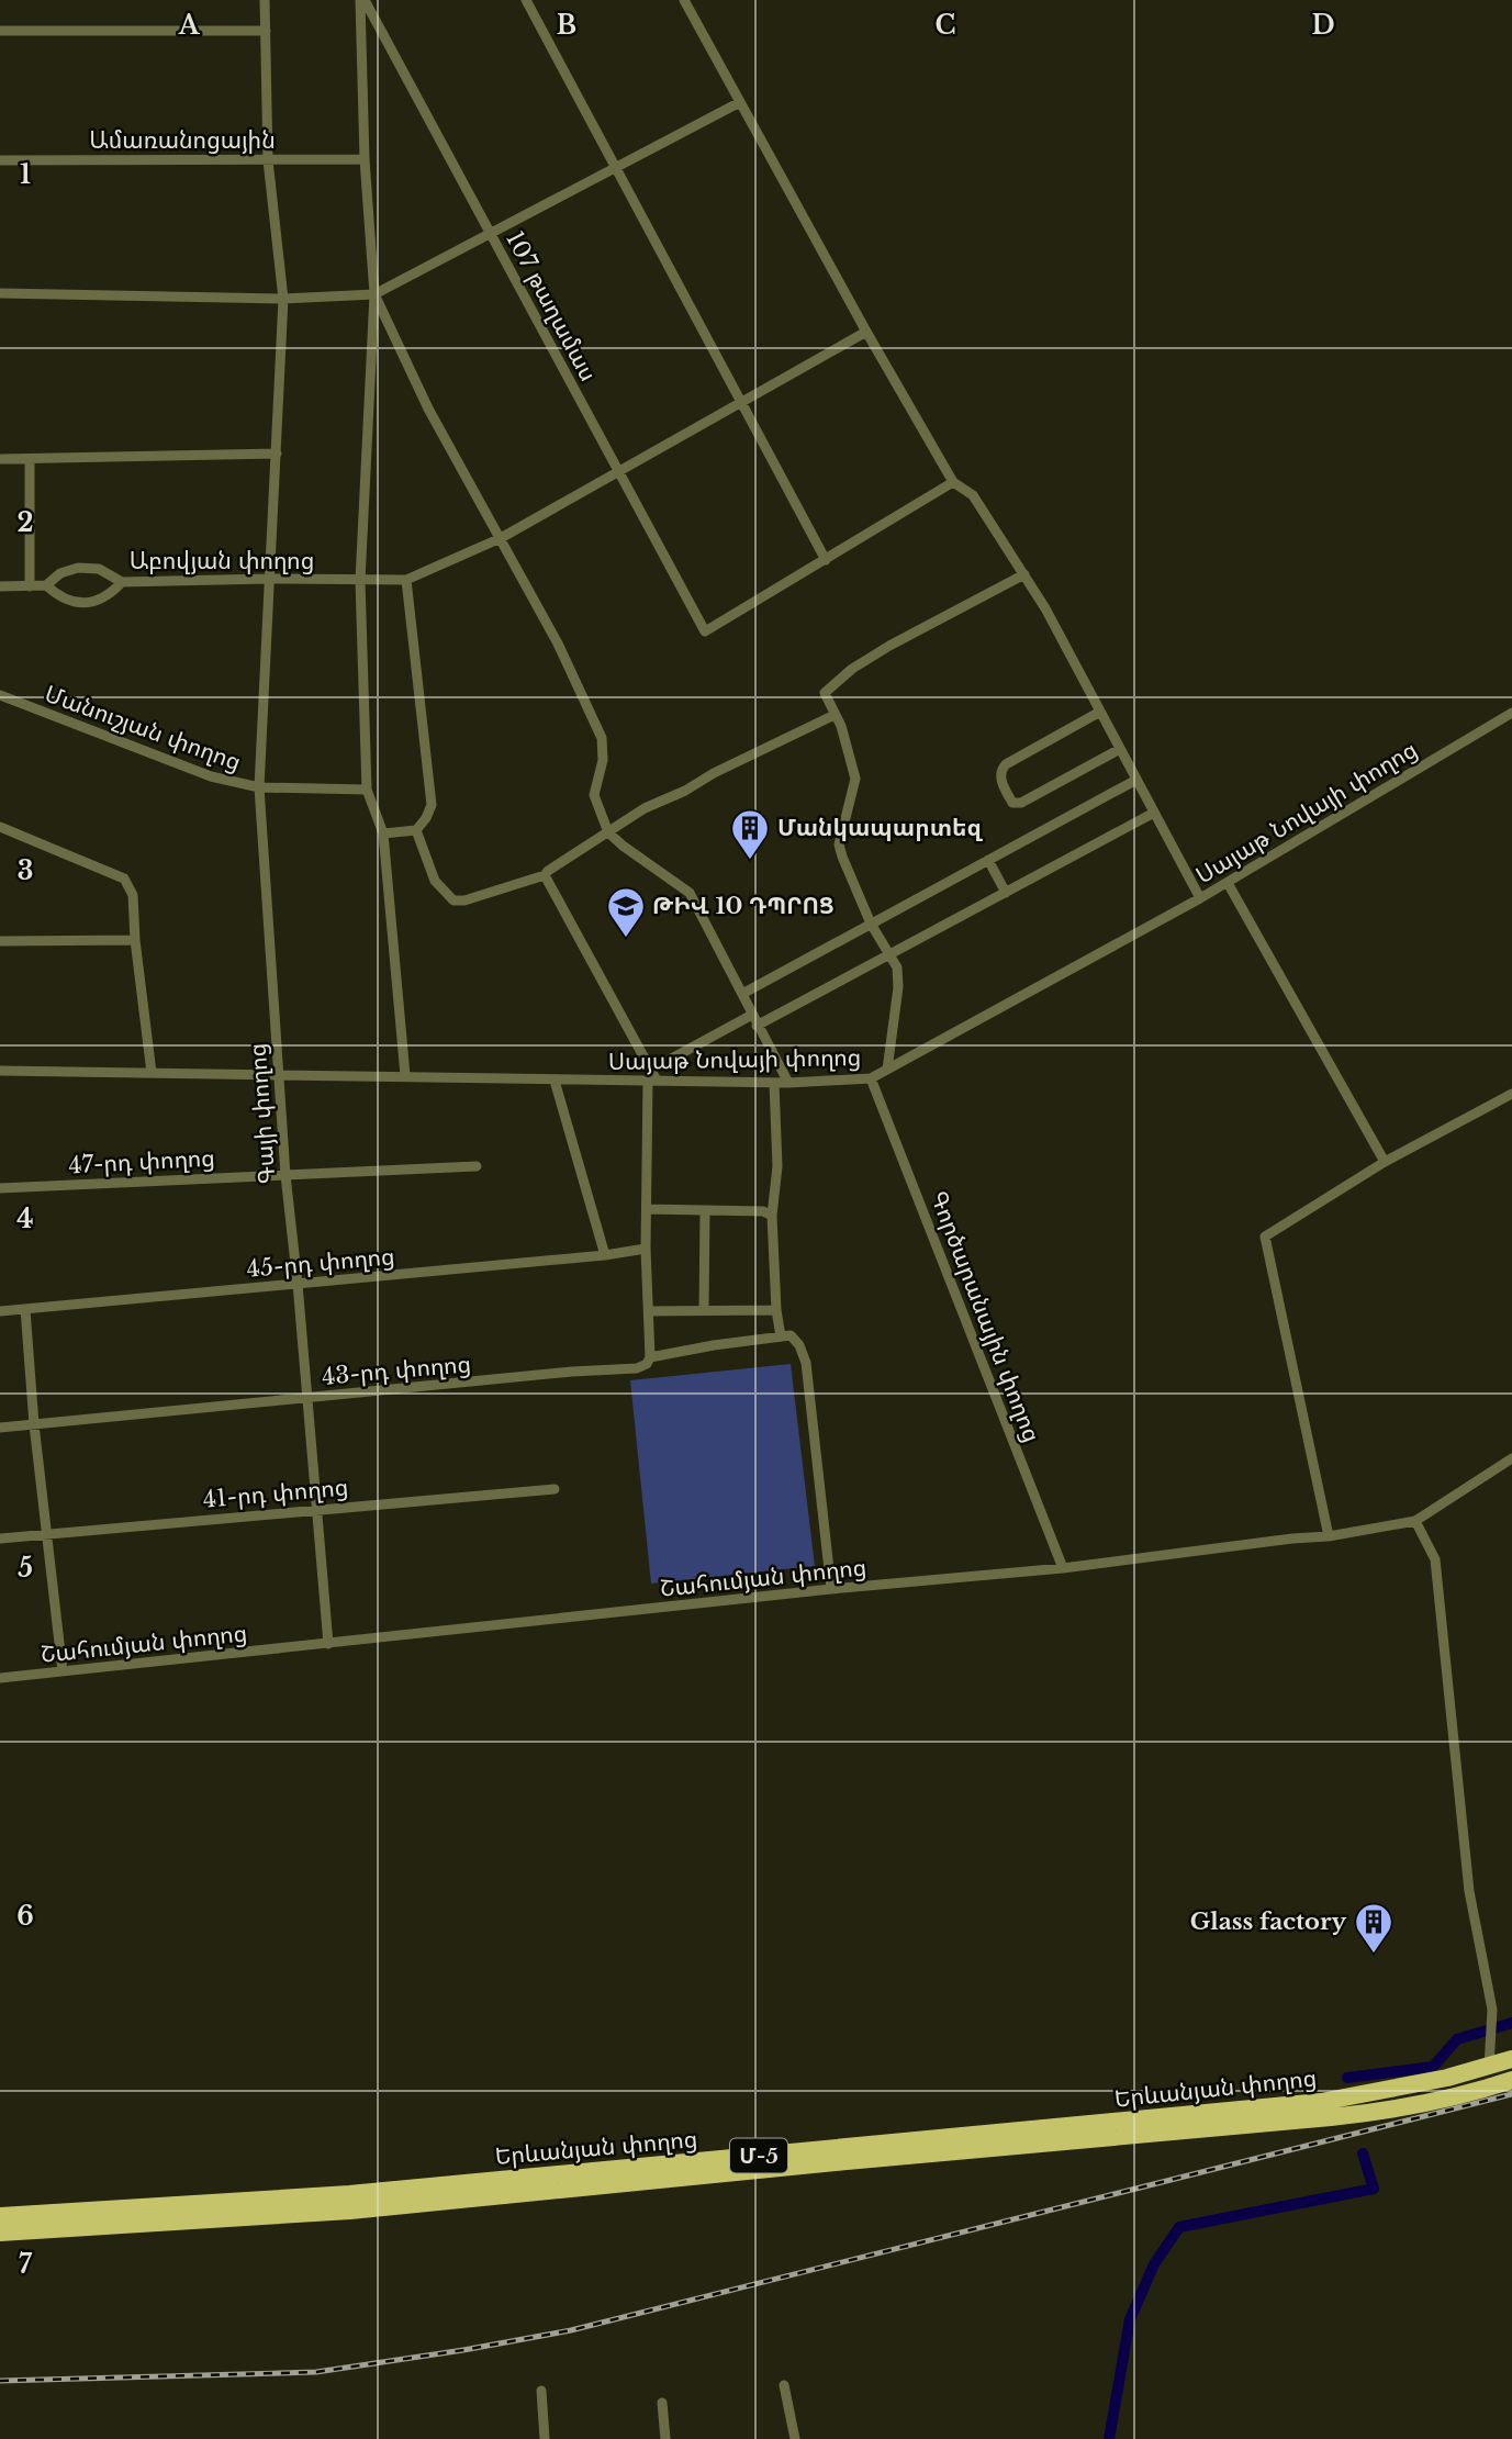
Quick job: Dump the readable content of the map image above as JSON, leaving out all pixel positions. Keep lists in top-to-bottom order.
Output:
{
  "streets": {
    "highway": ["Երևանյան փողոց", "Մ-5"],
    "street": [
      "Ամառանոցային",
      "107 թաղամաս",
      "Աբովյան փողոց",
      "Մանուշյան փողոց",
      "Սայաթ Նովայի փողոց",
      "Գայի փողոց",
      "47-րդ փողոց",
      "45-րդ փողոց",
      "Գործարանային փողոց",
      "43-րդ փողոց",
      "41-րդ փողոց",
      "Շահումյան փողոց"
    ]
  },
  "crossings": [
    ["Ամառանոցային", "107 թաղամաս"],
    ["107 թաղամաս", "Աբովյան փողոց"],
    ["107 թաղամաս", "Մանուշյան փողոց"],
    ["107 թաղամաս", "Սայաթ Նովայի փողոց"],
    ["Աբովյան փողոց", "Գայի փողոց"],
    ["Մանուշյան փողոց", "Գայի փողոց"],
    ["Սայաթ Նովայի փողոց", "Գայի փողոց"],
    ["Սայաթ Նովայի փողոց", "Գործարանային փողոց"],
    ["Գայի փողոց", "47-րդ փողոց"],
    ["Գայի փողոց", "45-րդ փողոց"],
    ["Գայի փողոց", "43-րդ փողոց"],
    ["Գայի փողոց", "41-րդ փողոց"],
    ["Գայի փողոց", "Շահումյան փողոց"],
    ["Գործարանային փողոց", "Շահումյան փողոց"]
  ],
  "places": {
    "building": ["Մանկապարտեզ", "Glass factory"],
    "school or university": ["ԹԻՎ 10 ԴՊՐՈՑ"]
  },
  "grid": {
    "columns": [
      "A",
      "B",
      "C",
      "D"
    ],
    "rows": [
      "1",
      "2",
      "3",
      "4",
      "5",
      "6",
      "7"
    ]
  }
}
